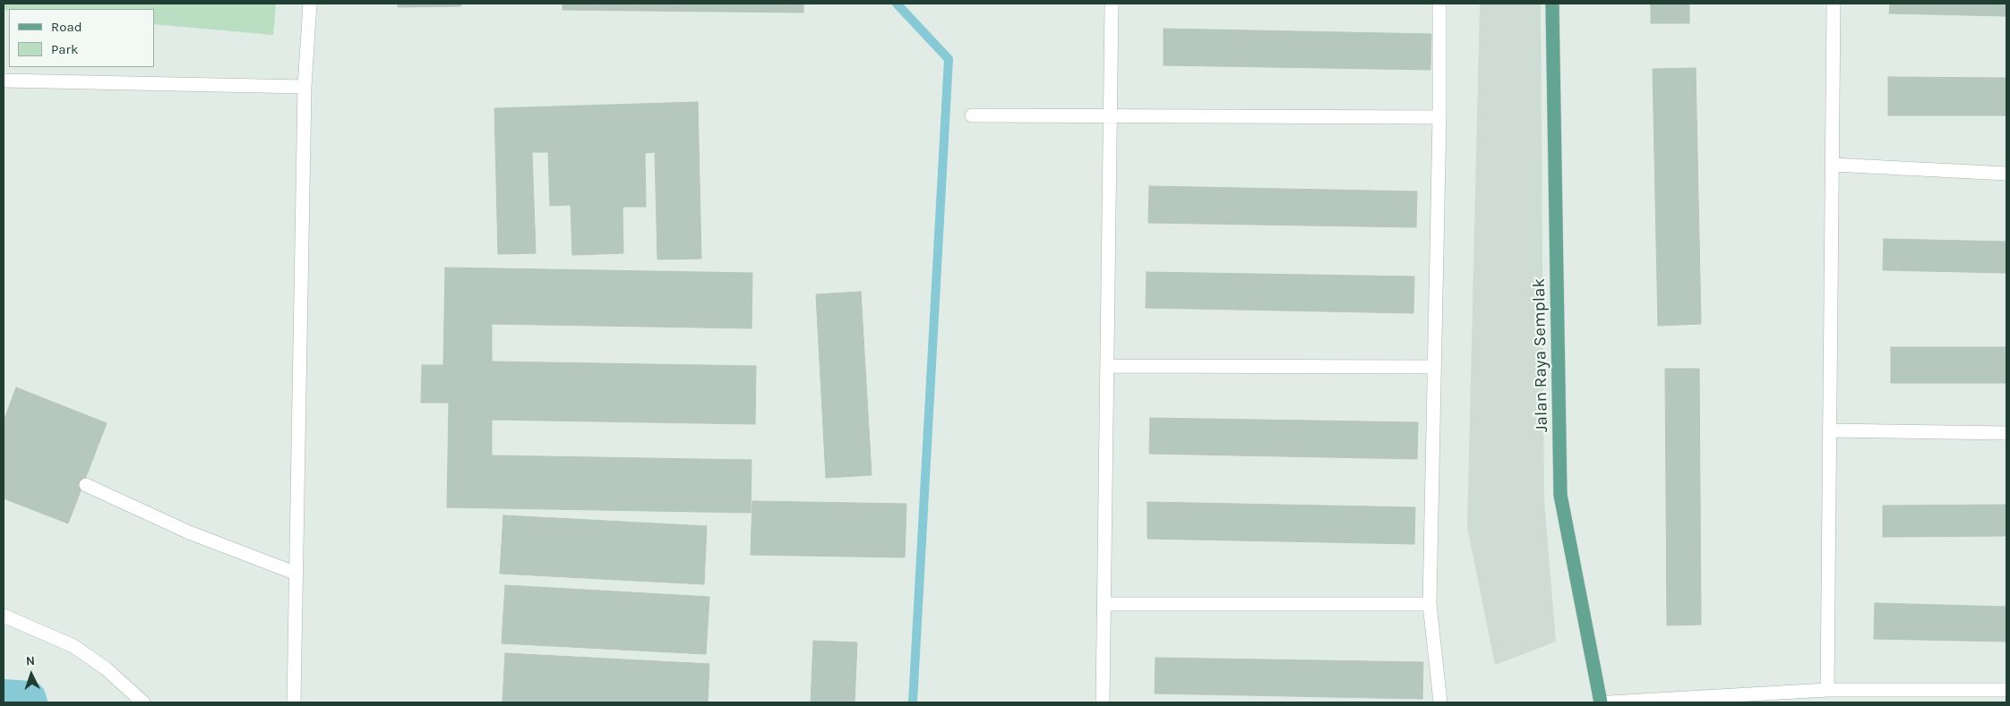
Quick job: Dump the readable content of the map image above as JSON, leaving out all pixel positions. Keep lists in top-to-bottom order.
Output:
{
  "streets": {
    "main road": ["Jalan Raya Semplak"]
  },
  "legend": ["Road", "Park"],
  "north": "top"
}
